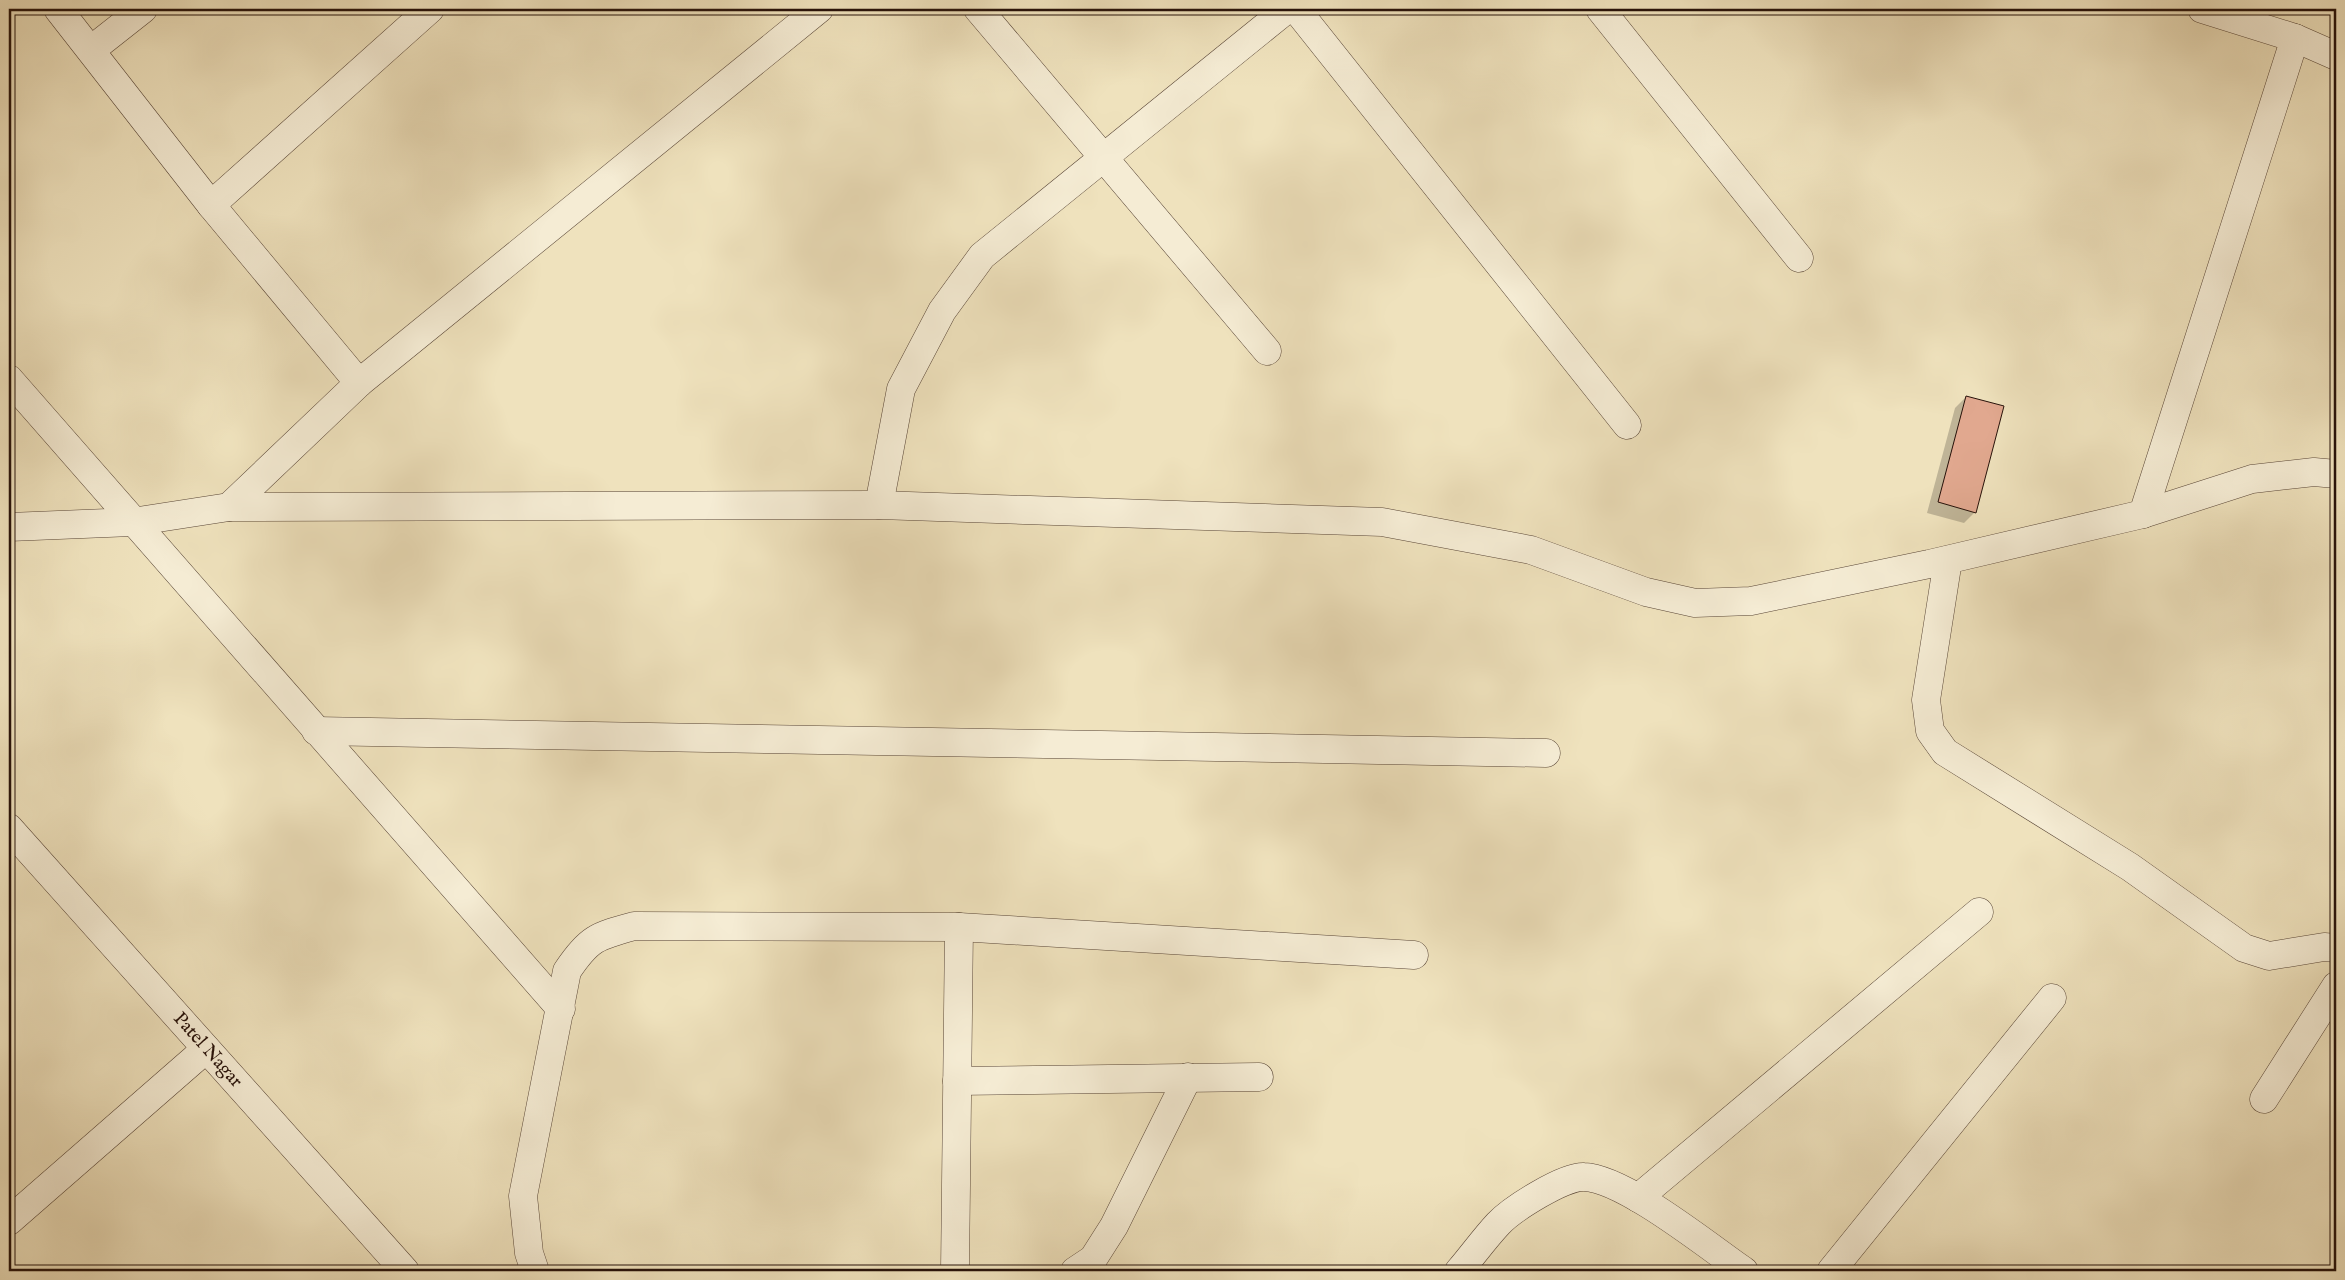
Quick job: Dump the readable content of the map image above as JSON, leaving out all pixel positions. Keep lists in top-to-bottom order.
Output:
{
  "streets": {
    "street": ["Patel Nagar"]
  }
}
